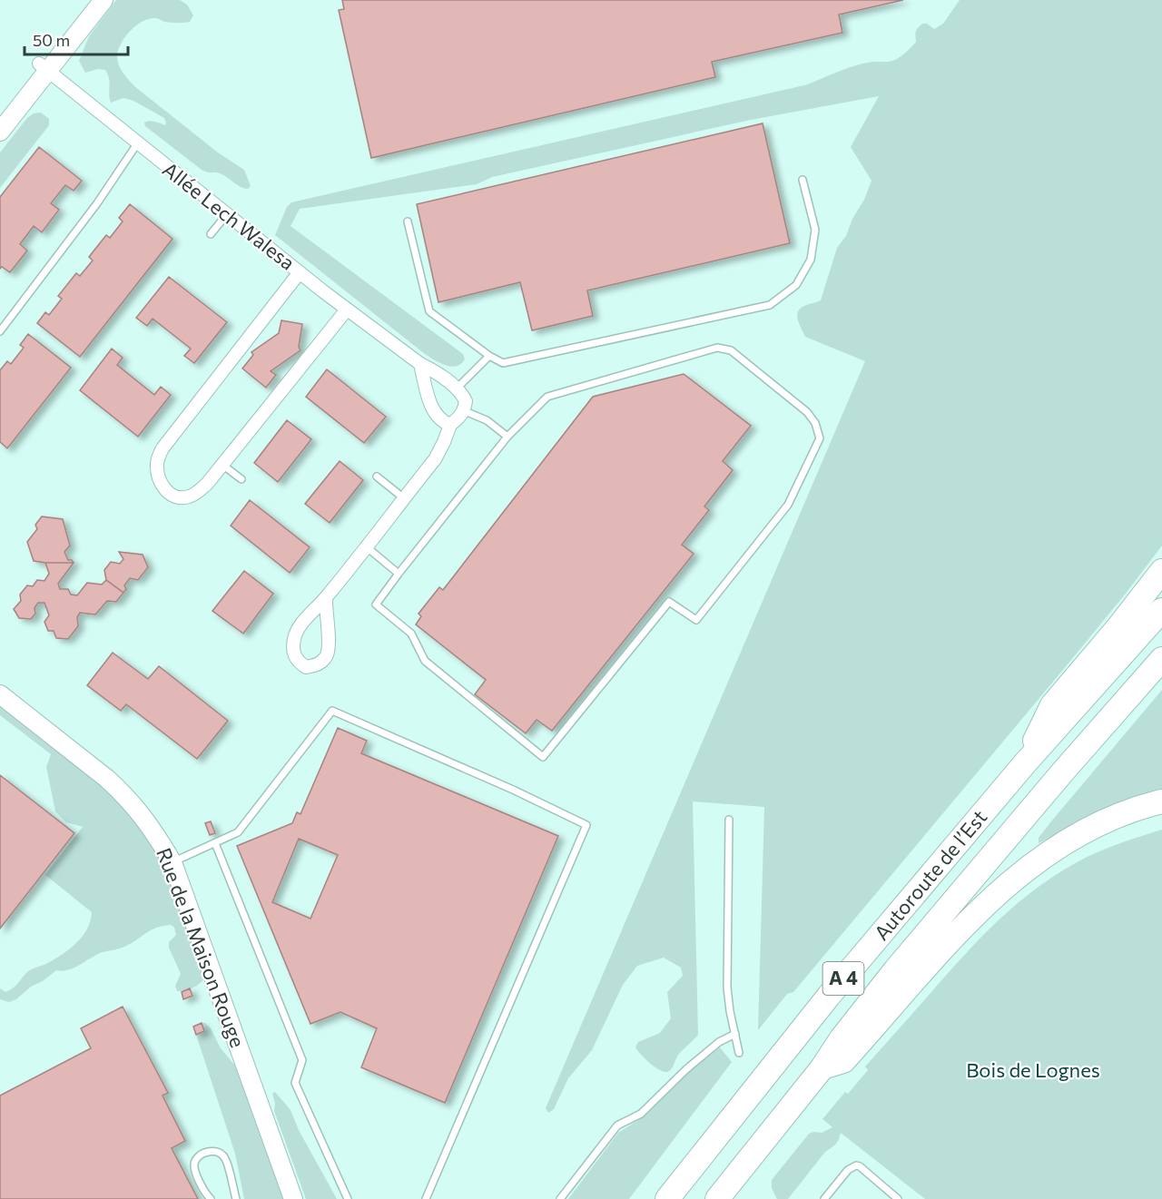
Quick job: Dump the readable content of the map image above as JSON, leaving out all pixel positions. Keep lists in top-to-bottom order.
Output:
{
  "streets": {
    "highway": ["Autoroute de l’Est", "A 4"],
    "street": ["Allée Lech Walesa", "Rue de la Maison Rouge"]
  },
  "parks": ["Bois de Lognes"],
  "scale_bar": "50 m"
}
